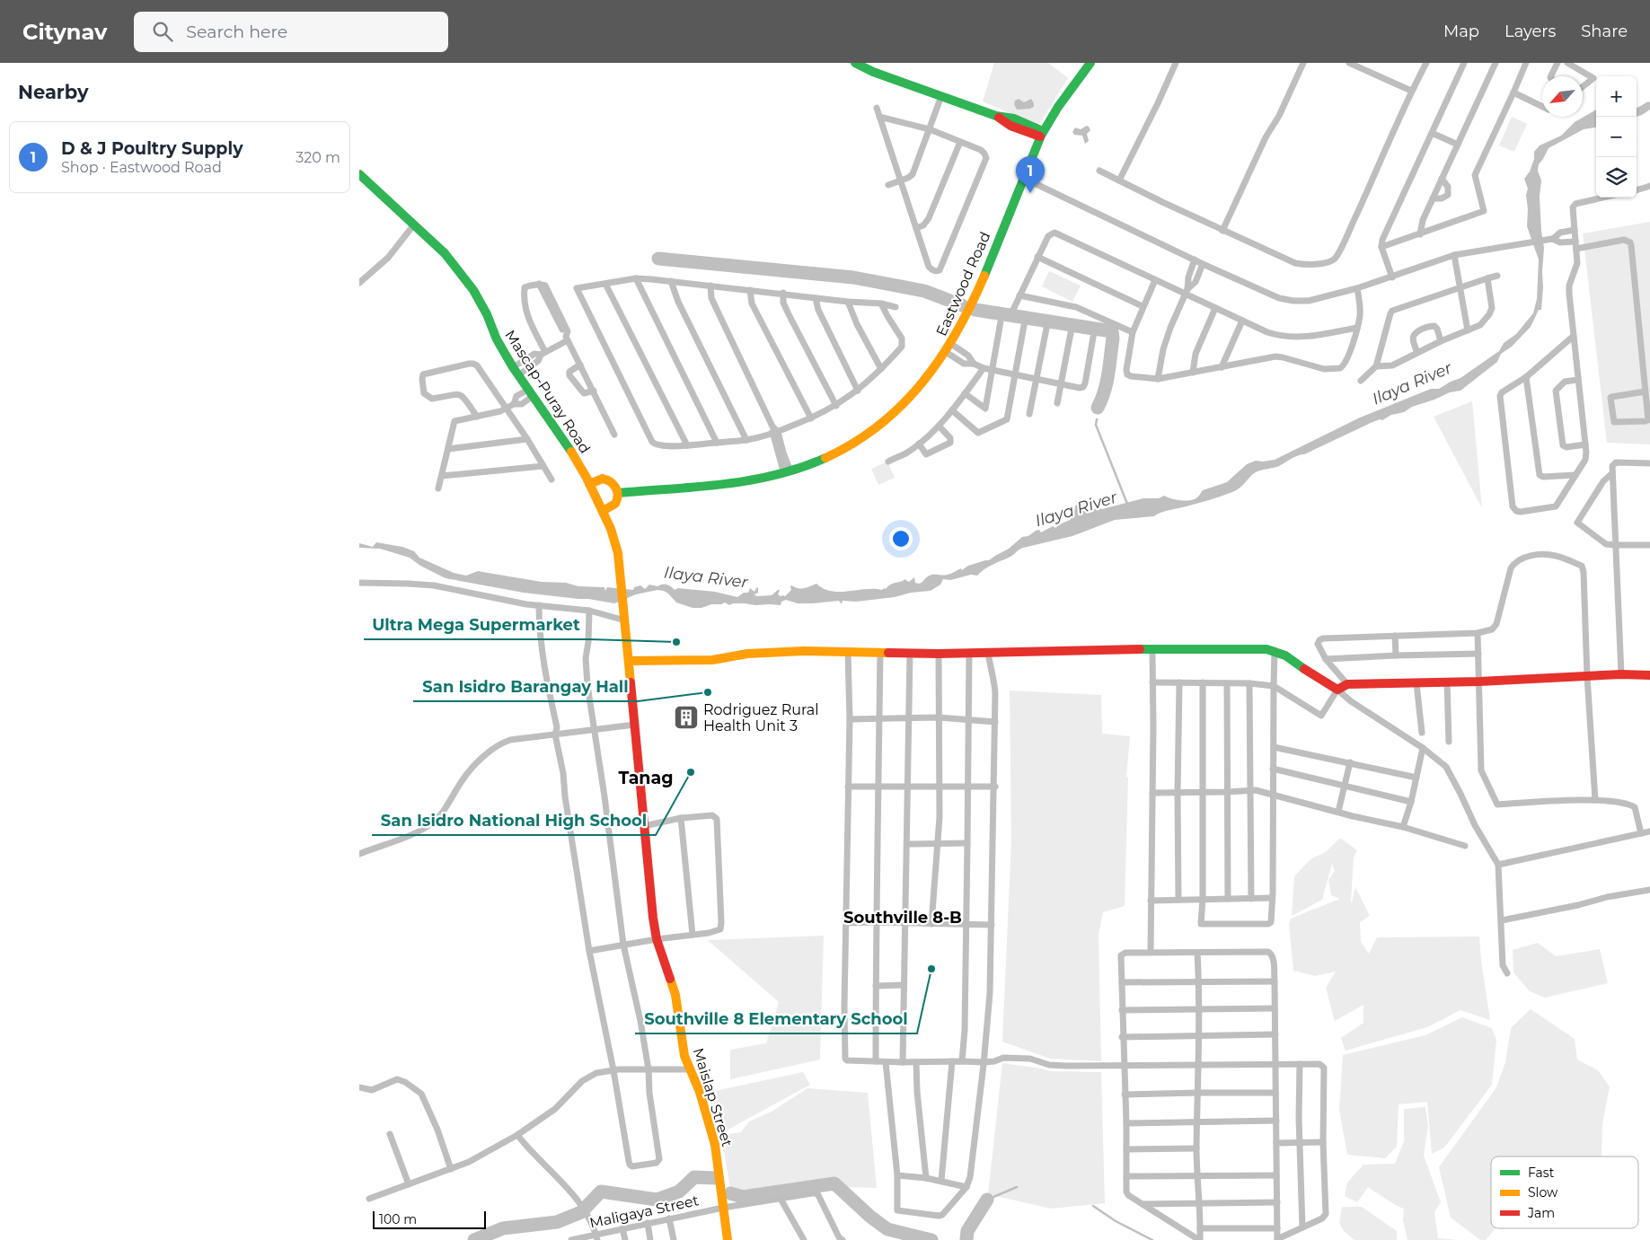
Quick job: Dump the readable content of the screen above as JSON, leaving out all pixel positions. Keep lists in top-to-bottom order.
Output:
{
  "streets": {
    "street": [
      "Eastwood Road",
      "Mascap-Puray Road",
      "Maislap Street",
      "Maligaya Street"
    ]
  },
  "crossings": [
    ["Mascap-Puray Road", "Maislap Street"],
    ["Maislap Street", "Maligaya Street"]
  ],
  "districts": ["Tanag", "Southville 8-B"],
  "water": ["Ilaya River"],
  "places": {
    "other": [
      "Ultra Mega Supermarket",
      "San Isidro Barangay Hall",
      "San Isidro National High School",
      "Southville 8 Elementary School"
    ],
    "building": ["Rodriguez Rural Health Unit 3"]
  },
  "legend": ["Fast", "Slow", "Jam"],
  "scale_bar": "100 m",
  "north": "bottom left",
  "page": {
    "header": "Citynav",
    "search": "Search here",
    "nav": ["Map", "Layers", "Share"],
    "heading": "Nearby",
    "map_buttons": ["+", "−"],
    "list": [
      {
        "mark": "1",
        "name": "D & J Poultry Supply",
        "note": "Shop · Eastwood Road",
        "value": "320 m"
      }
    ],
    "pins": "1",
    "scale": "100 m"
  }
}
